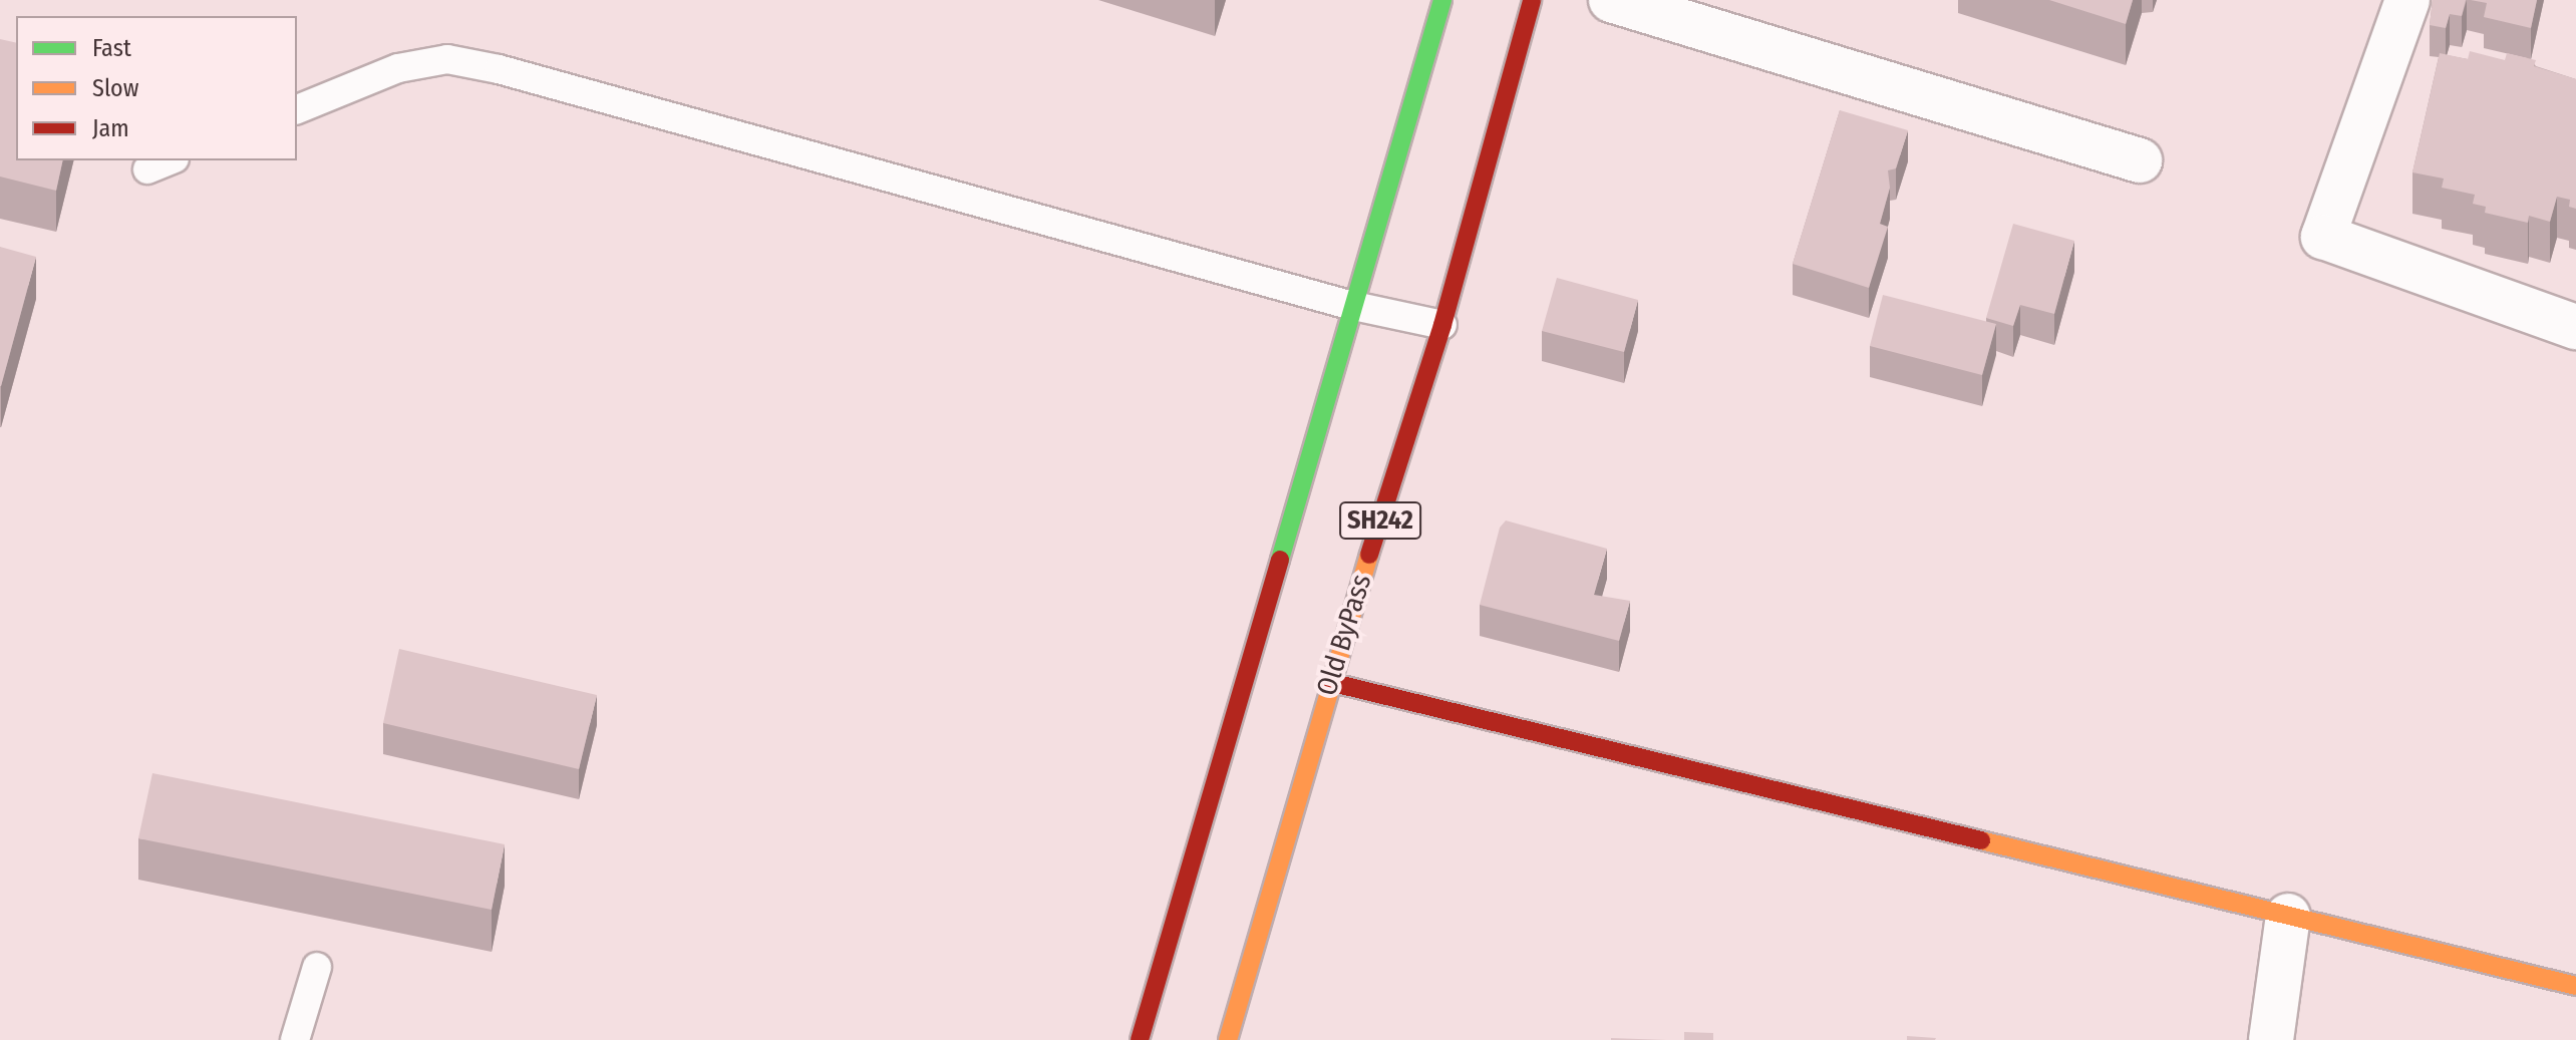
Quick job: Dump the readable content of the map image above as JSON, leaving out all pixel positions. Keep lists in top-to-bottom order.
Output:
{
  "streets": {
    "main road": ["SH242", "Old ByPass"]
  },
  "legend": ["Fast", "Slow", "Jam"]
}
